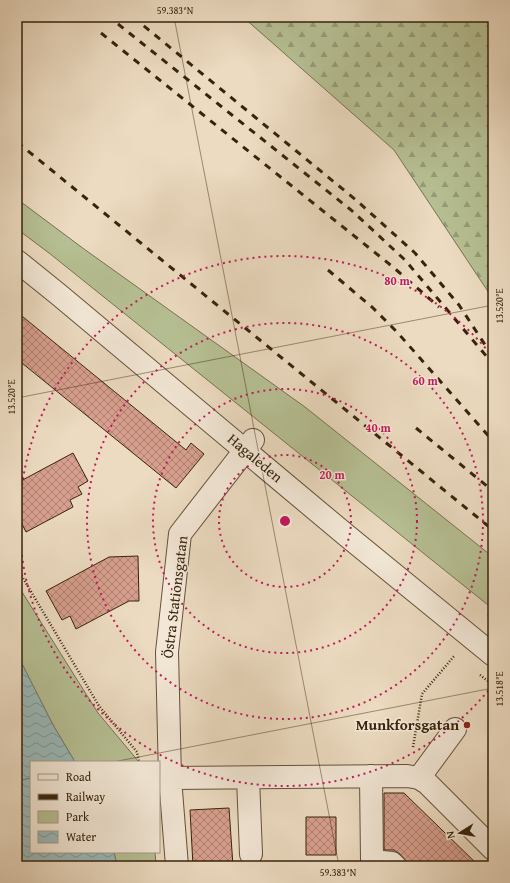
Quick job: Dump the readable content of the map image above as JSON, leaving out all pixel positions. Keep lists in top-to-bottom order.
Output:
{
  "streets": {
    "street": ["Hagaleden", "Östra Stationsgatan"]
  },
  "crossings": [
    ["Hagaleden", "Östra Stationsgatan"]
  ],
  "places": ["Munkforsgatan"],
  "legend": [
    "Road",
    "Railway",
    "Park",
    "Water"
  ],
  "north": "left",
  "coordinates": ["59.383°N", "13.520°E", "13.518°E"],
  "rings": [
    "80 m",
    "60 m",
    "40 m",
    "20 m"
  ]
}
